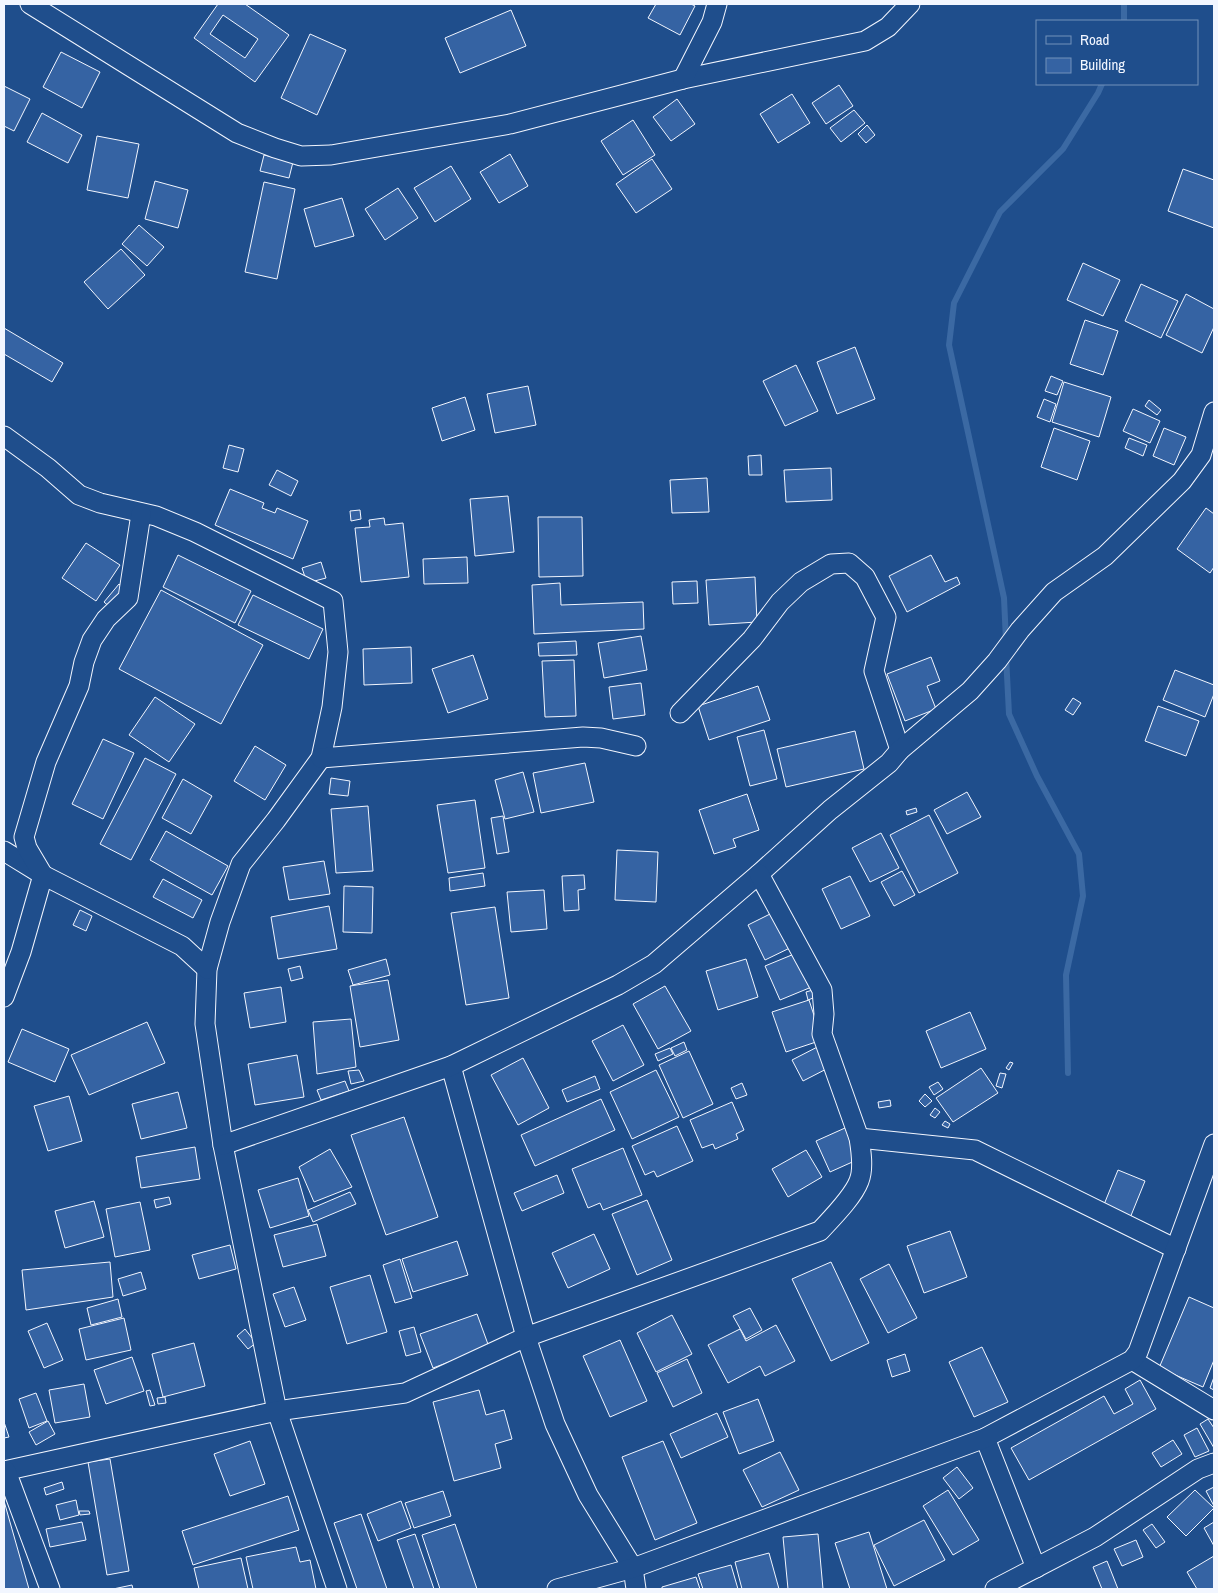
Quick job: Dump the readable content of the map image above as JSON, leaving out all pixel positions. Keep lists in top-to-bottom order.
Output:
{
  "legend": ["Road", "Building"]
}
